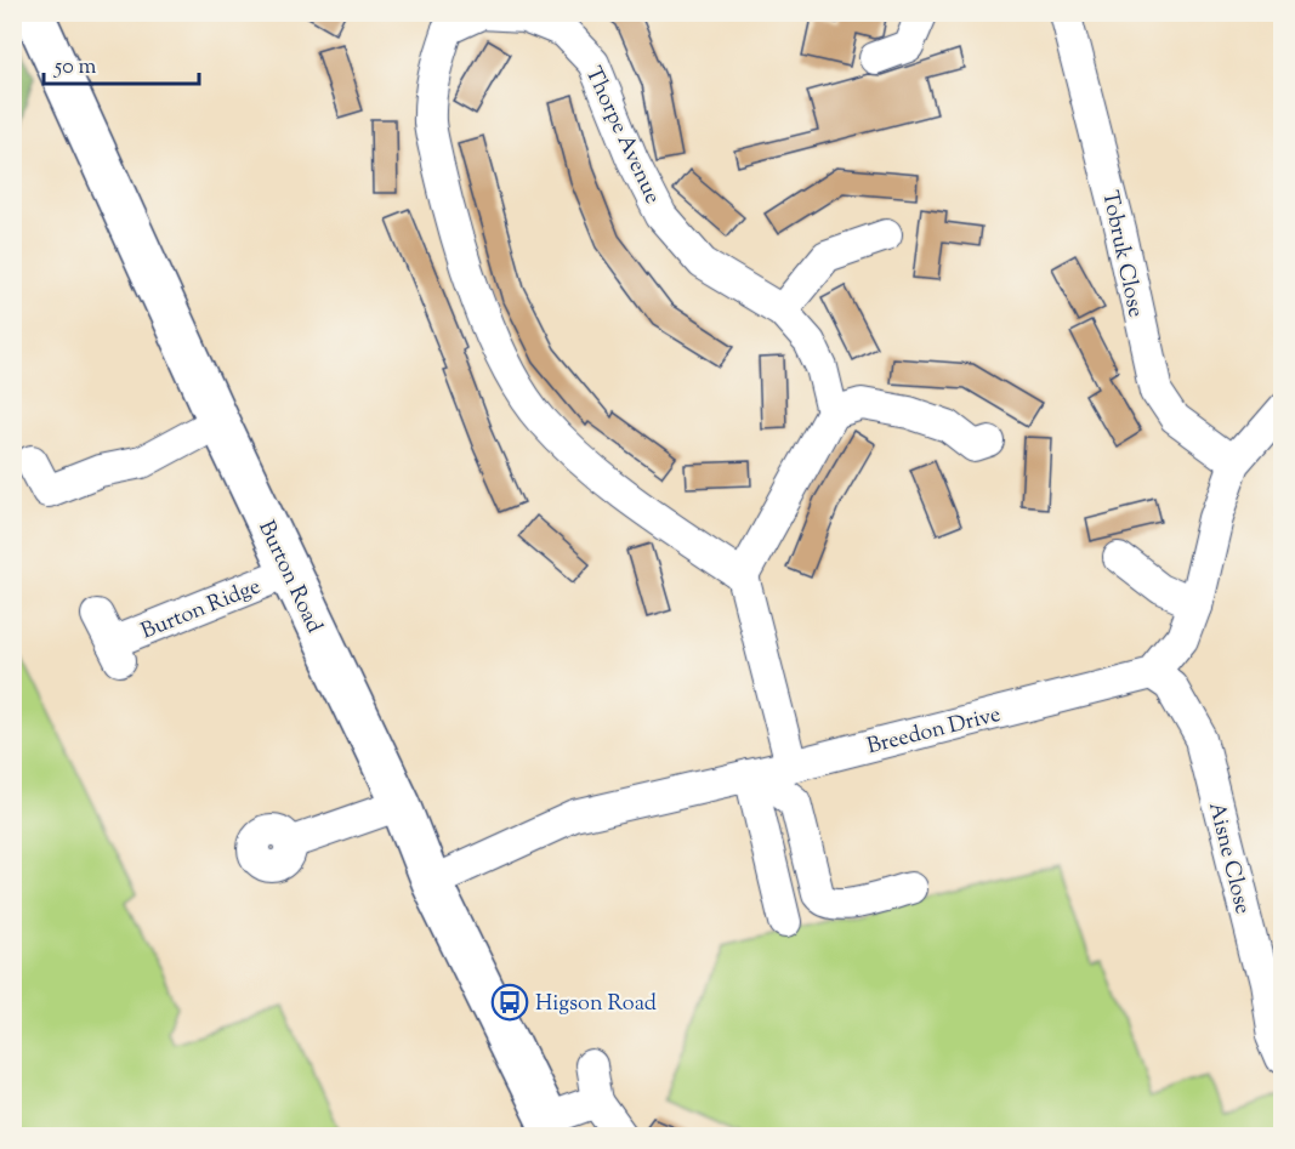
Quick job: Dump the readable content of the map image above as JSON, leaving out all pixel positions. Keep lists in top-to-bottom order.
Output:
{
  "streets": {
    "main road": ["Burton Road"],
    "street": [
      "Thorpe Avenue",
      "Tobruk Close",
      "Burton Ridge",
      "Breedon Drive",
      "Aisne Close"
    ]
  },
  "crossings": [
    ["Burton Road", "Burton Ridge"],
    ["Burton Road", "Breedon Drive"],
    ["Breedon Drive", "Aisne Close"]
  ],
  "places": {
    "bus stop": ["Higson Road"]
  },
  "scale_bar": "50 m"
}
